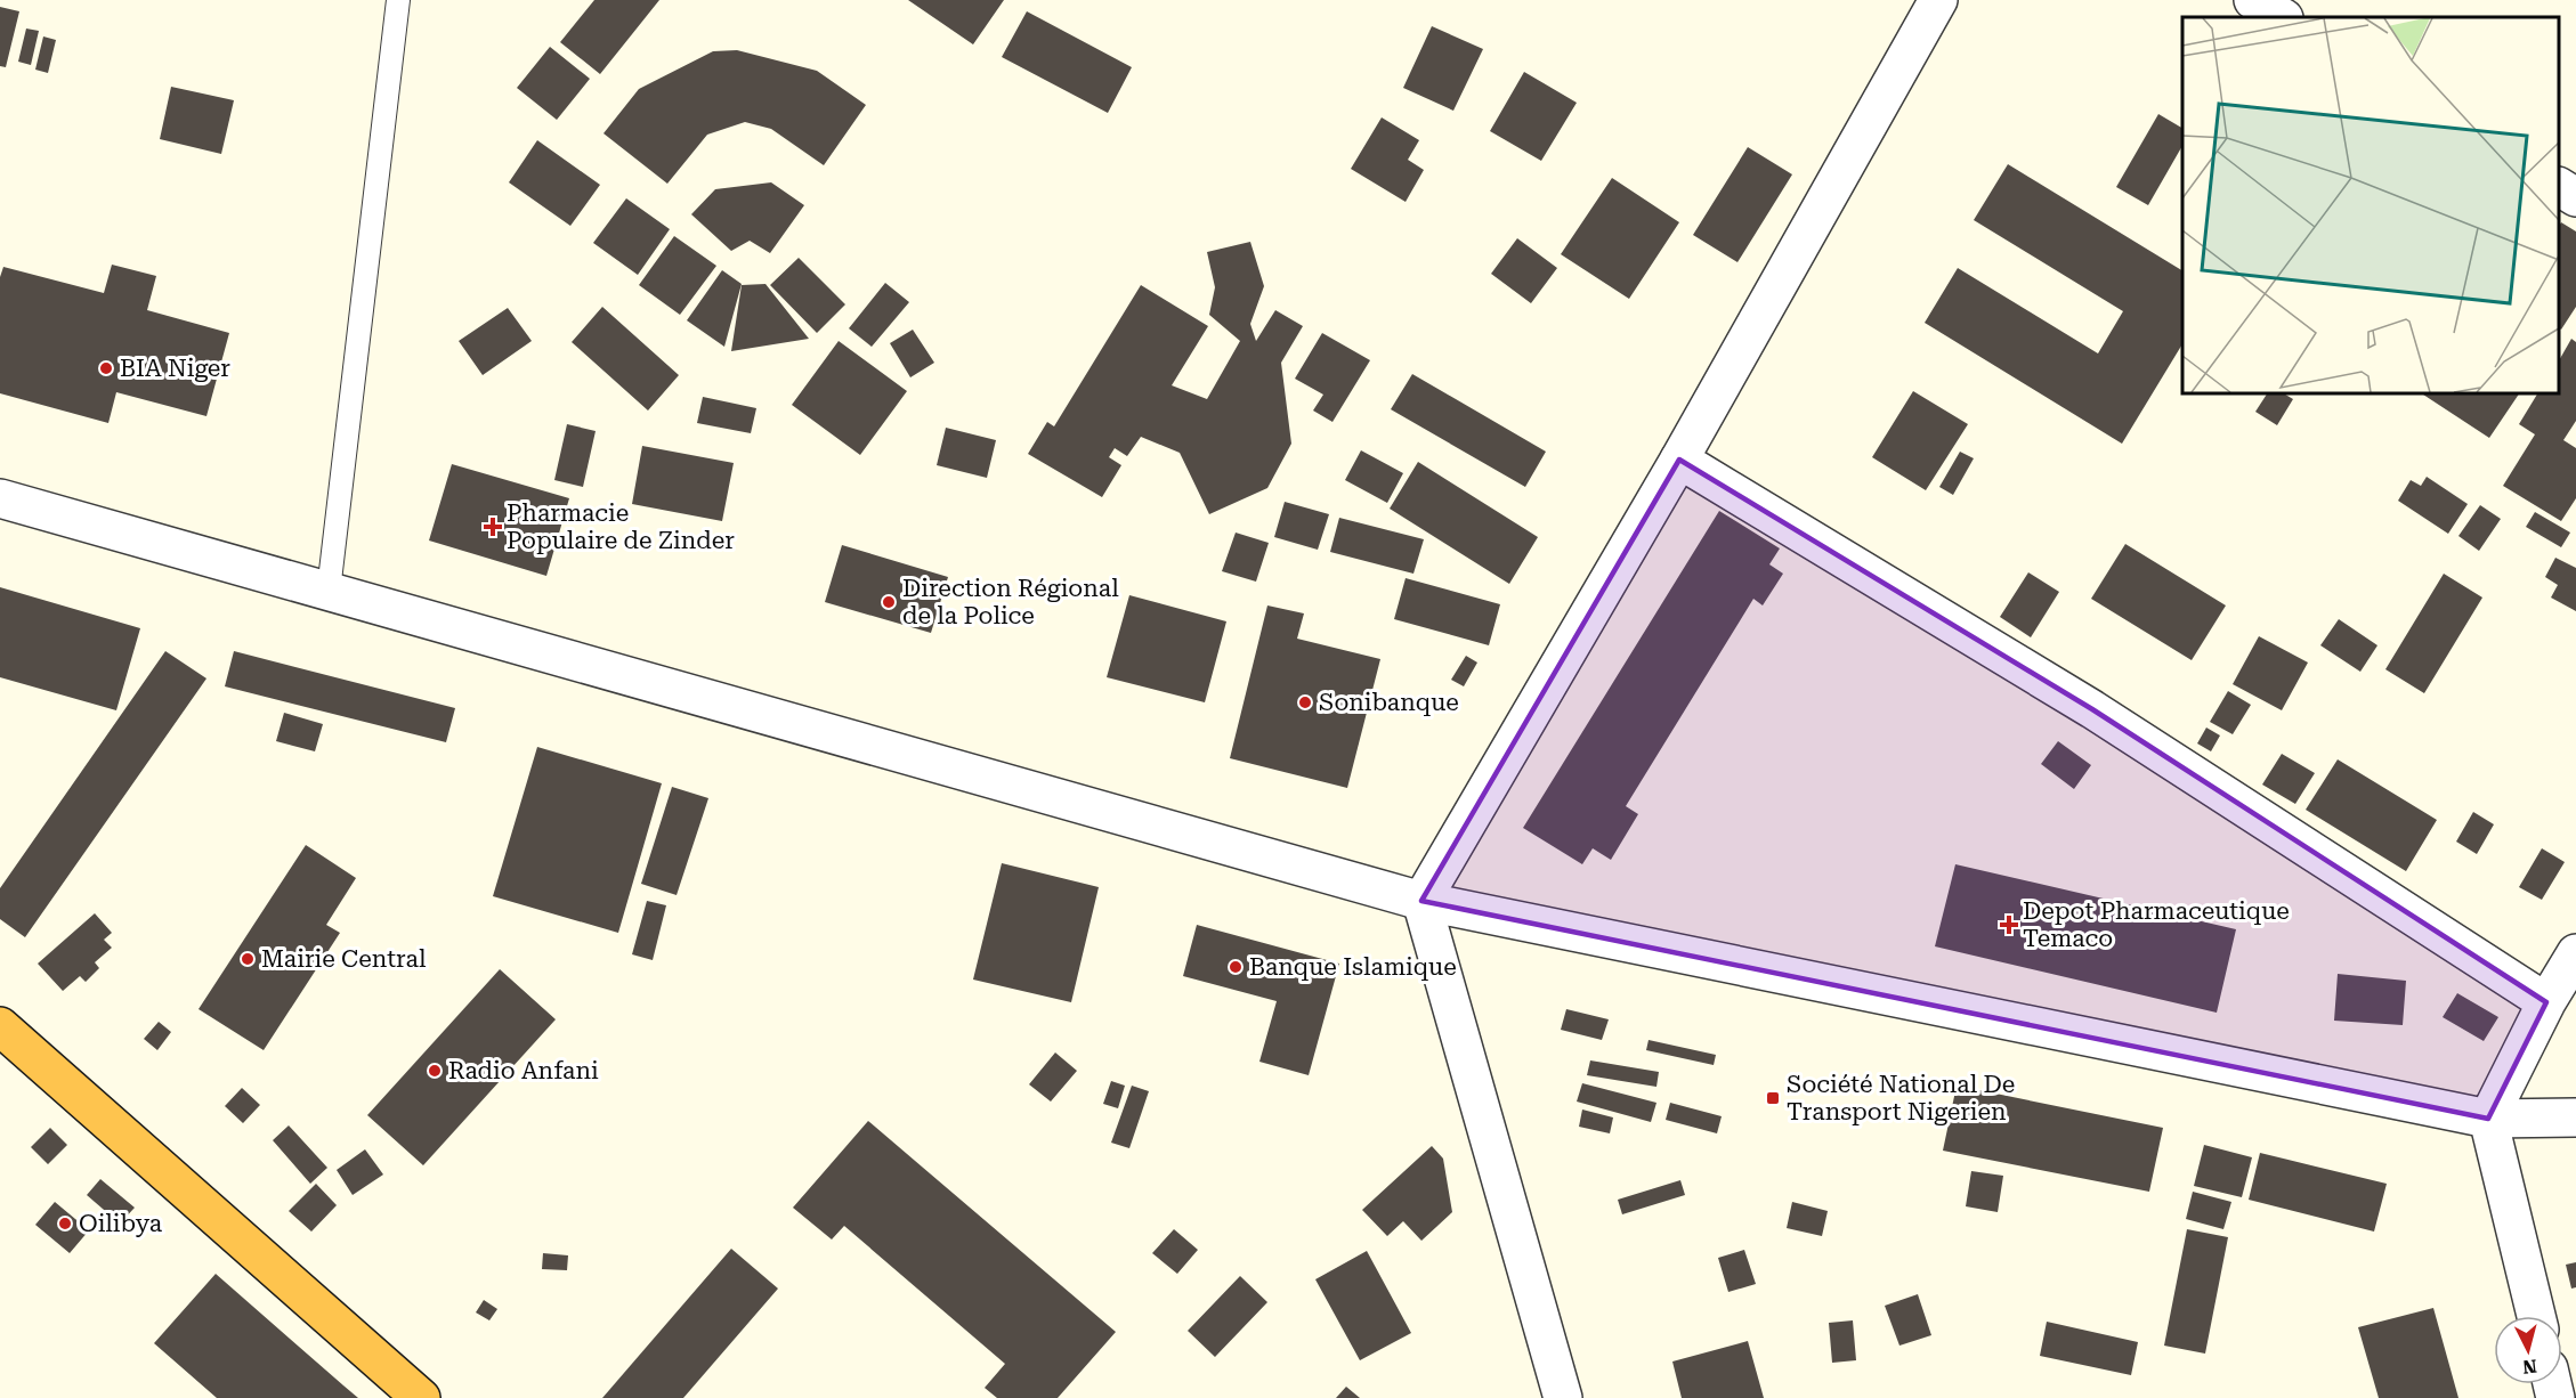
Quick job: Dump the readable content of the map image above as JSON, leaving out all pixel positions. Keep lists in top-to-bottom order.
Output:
{
  "places": {
    "other": [
      "BIA Niger",
      "Direction Régional de la Police",
      "Sonibanque",
      "Mairie Central",
      "Banque Islamique",
      "Radio Anfani",
      "Oilibya"
    ],
    "health": ["Pharmacie Populaire de Zinder", "Depot Pharmaceutique Temaco"],
    "transit": ["Société National De Transport Nigerien"]
  },
  "north": "bottom"
}
